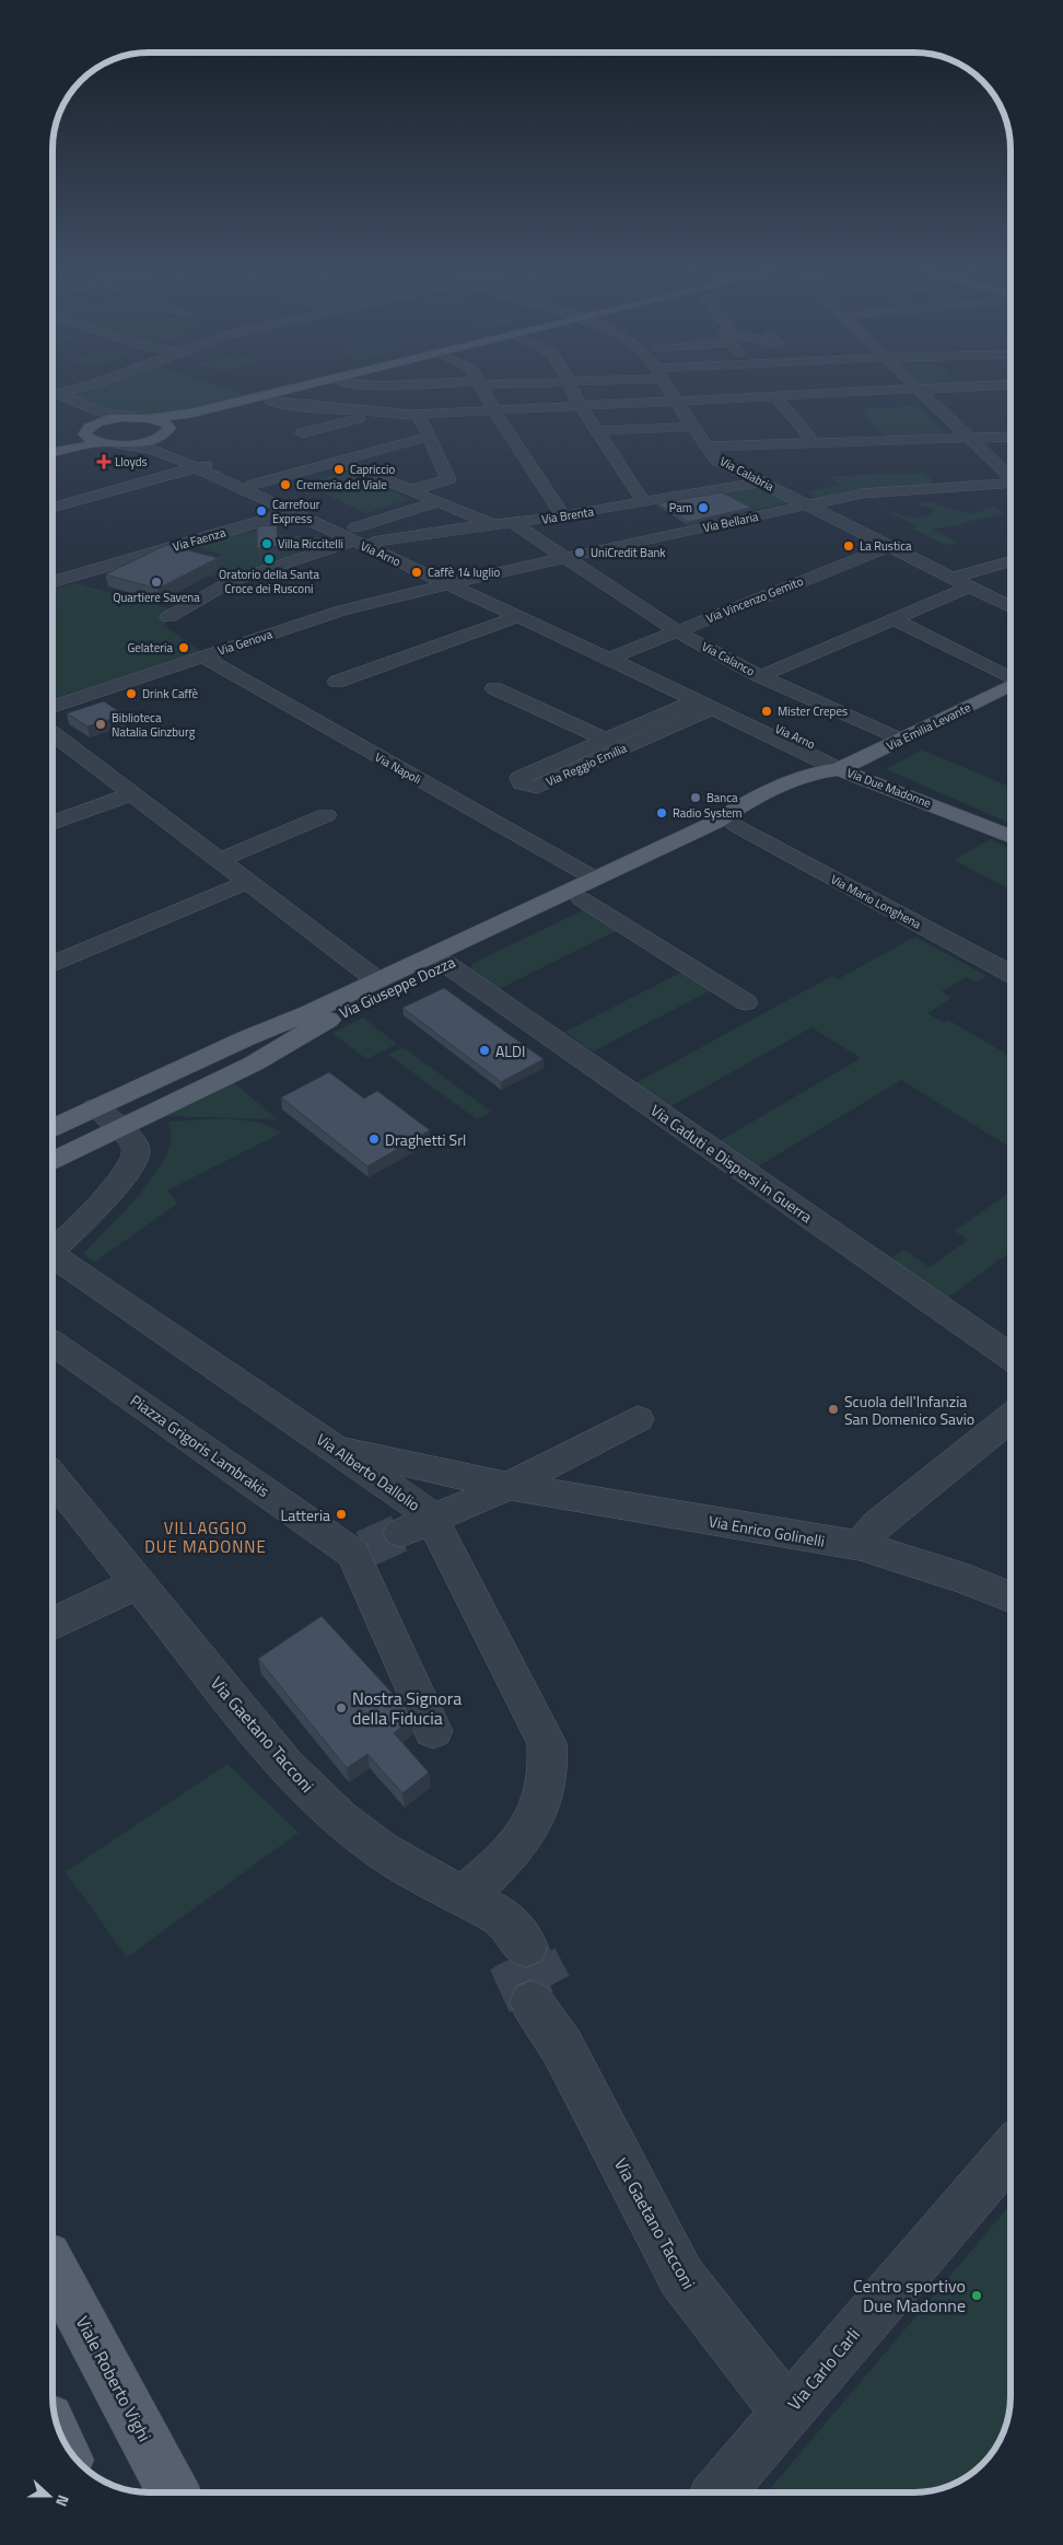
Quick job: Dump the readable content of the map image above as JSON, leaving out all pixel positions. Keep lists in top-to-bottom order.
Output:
{
  "streets": {
    "main road": [
      "Via Emilia Levante",
      "Via Due Madonne",
      "Via Giuseppe Dozza",
      "Viale Roberto Vighi"
    ],
    "street": [
      "Via Calabria",
      "Via Brenta",
      "Via Bellaria",
      "Via Faenza",
      "Via Arno",
      "Via Vincenzo Gemito",
      "Via Genova",
      "Via Calanco",
      "Via Reggio Emilia",
      "Via Napoli",
      "Via Mario Longhena",
      "Via Caduti e Dispersi in Guerra",
      "Piazza Grigoris Lambrakis",
      "Via Alberto Dallolio",
      "Via Enrico Golinelli",
      "Via Gaetano Tacconi",
      "Via Carlo Carli"
    ]
  },
  "crossings": [
    ["Via Calabria", "Via Brenta"],
    ["Via Calabria", "Via Bellaria"],
    ["Via Calabria", "Via Vincenzo Gemito"],
    ["Via Brenta", "Via Arno"],
    ["Via Bellaria", "Via Arno"],
    ["Via Bellaria", "Via Genova"],
    ["Via Bellaria", "Via Calanco"],
    ["Via Faenza", "Via Arno"],
    ["Via Arno", "Via Vincenzo Gemito"],
    ["Via Arno", "Via Genova"],
    ["Via Arno", "Via Emilia Levante"],
    ["Via Arno", "Via Reggio Emilia"],
    ["Via Arno", "Via Due Madonne"],
    ["Via Arno", "Via Giuseppe Dozza"],
    ["Via Vincenzo Gemito", "Via Calanco"],
    ["Via Genova", "Via Napoli"],
    ["Via Calanco", "Via Emilia Levante"],
    ["Via Emilia Levante", "Via Due Madonne"],
    ["Via Emilia Levante", "Via Giuseppe Dozza"],
    ["Via Napoli", "Via Giuseppe Dozza"],
    ["Via Due Madonne", "Via Giuseppe Dozza"],
    ["Via Mario Longhena", "Via Giuseppe Dozza"],
    ["Via Giuseppe Dozza", "Via Caduti e Dispersi in Guerra"],
    ["Via Giuseppe Dozza", "Via Alberto Dallolio"],
    ["Via Alberto Dallolio", "Via Enrico Golinelli"],
    ["Via Alberto Dallolio", "Via Gaetano Tacconi"],
    ["Via Gaetano Tacconi", "Via Carlo Carli"]
  ],
  "districts": ["VILLAGGIO DUE MADONNE"],
  "places": {
    "health": ["Lloyds"],
    "other": [
      "Capriccio",
      "Cremeria del Viale",
      "Pam",
      "Carrefour Express",
      "Villa Riccitelli",
      "La Rustica",
      "UniCredit Bank",
      "Oratorio della Santa Croce dei Rusconi",
      "Caffè 14 luglio",
      "Quartiere Savena",
      "Gelateria",
      "Drink Caffè",
      "Mister Crepes",
      "Biblioteca Natalia Ginzburg",
      "Banca",
      "Radio System",
      "ALDI",
      "Draghetti Srl",
      "Scuola dell'Infanzia San Domenico Savio",
      "Latteria",
      "Nostra Signora della Fiducia",
      "Centro sportivo Due Madonne"
    ]
  },
  "north": "right"
}
